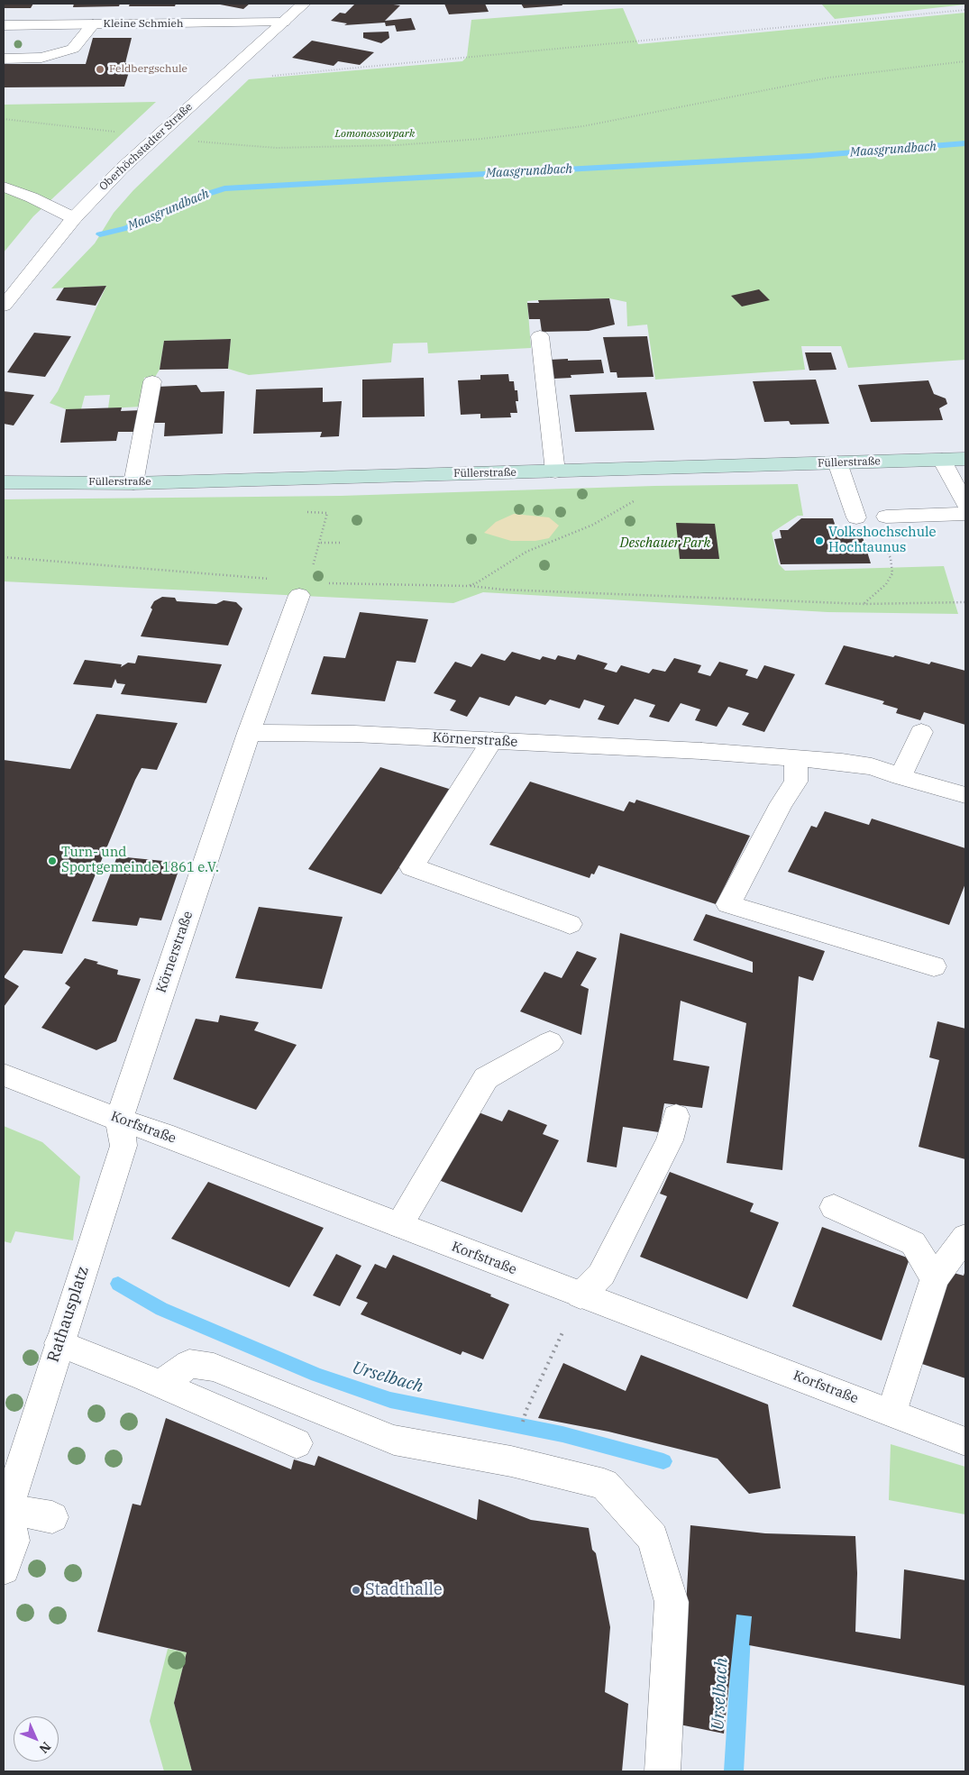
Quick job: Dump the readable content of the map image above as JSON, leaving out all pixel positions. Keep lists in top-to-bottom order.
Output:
{
  "streets": {
    "main road": ["Füllerstraße"],
    "street": [
      "Kleine Schmieh",
      "Oberhöchstadter Straße",
      "Körnerstraße",
      "Korfstraße",
      "Rathausplatz"
    ]
  },
  "crossings": [
    ["Kleine Schmieh", "Oberhöchstadter Straße"],
    ["Körnerstraße", "Korfstraße"],
    ["Körnerstraße", "Rathausplatz"],
    ["Korfstraße", "Rathausplatz"]
  ],
  "water": ["Maasgrundbach", "Urselbach"],
  "parks": ["Lomonossowpark", "Deschauer Park"],
  "places": [
    "Feldbergschule",
    "Volkshochschule Hochtaunus",
    "Turn- und Sportgemeinde 1861 e.V.",
    "Stadthalle"
  ],
  "north": "bottom right"
}
